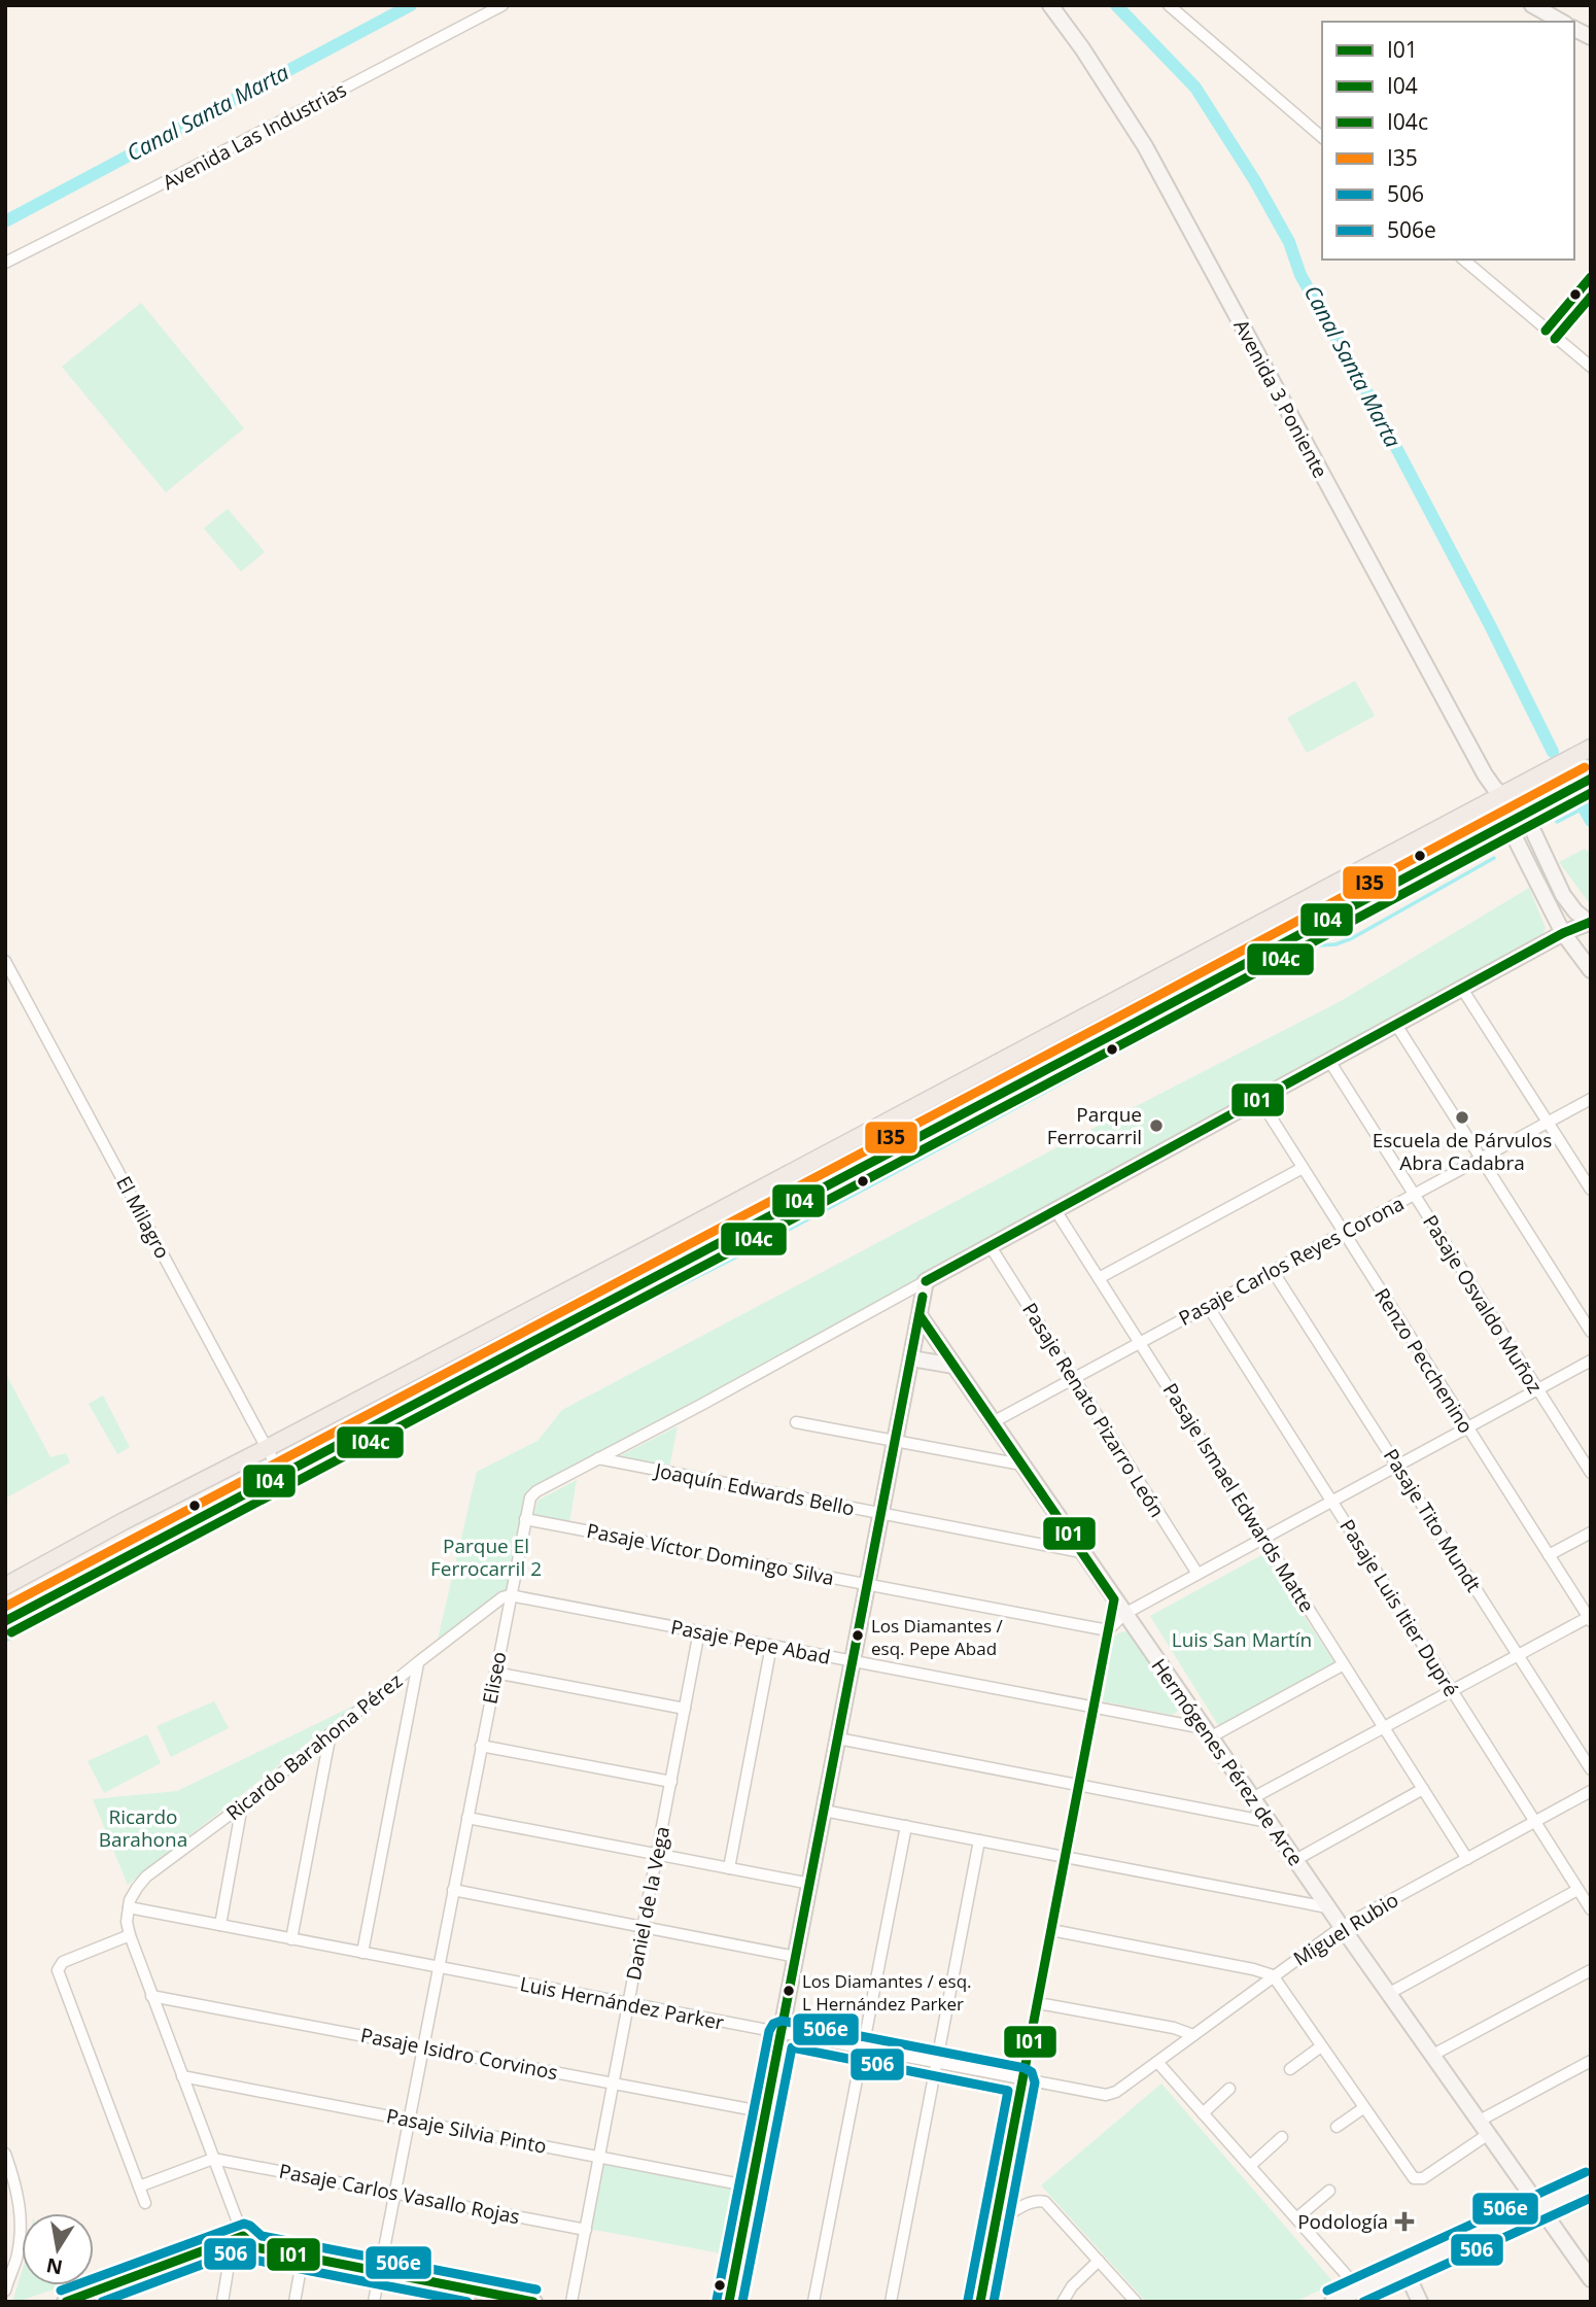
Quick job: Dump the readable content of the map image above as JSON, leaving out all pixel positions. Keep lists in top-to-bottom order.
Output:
{
  "streets": {
    "street": [
      "Avenida Las Industrias",
      "Avenida 3 Poniente",
      "El Milagro",
      "Pasaje Carlos Reyes Corona",
      "Pasaje Osvaldo Muñoz",
      "Renzo Pecchenino",
      "Pasaje Renato Pizarro León",
      "Joaquín Edwards Bello",
      "Pasaje Ismael Edwards Matte",
      "Pasaje Tito Mundt",
      "Pasaje Víctor Domingo Silva",
      "Pasaje Luis Itier Dupré",
      "Pasaje Pepe Abad",
      "Eliseo",
      "Ricardo Barahona Pérez",
      "Hermógenes Pérez de Arce",
      "Daniel de la Vega",
      "Miguel Rubio",
      "Luis Hernández Parker",
      "Pasaje Isidro Corvinos",
      "Pasaje Silvia Pinto",
      "Pasaje Carlos Vasallo Rojas"
    ]
  },
  "crossings": [
    ["Pasaje Carlos Reyes Corona", "Pasaje Osvaldo Muñoz"],
    ["Pasaje Carlos Reyes Corona", "Renzo Pecchenino"],
    ["Pasaje Carlos Reyes Corona", "Pasaje Renato Pizarro León"],
    ["Pasaje Carlos Reyes Corona", "Pasaje Ismael Edwards Matte"],
    ["Pasaje Carlos Reyes Corona", "Pasaje Tito Mundt"],
    ["Pasaje Carlos Reyes Corona", "Pasaje Luis Itier Dupré"],
    ["Pasaje Carlos Reyes Corona", "Hermógenes Pérez de Arce"],
    ["Joaquín Edwards Bello", "Eliseo"],
    ["Joaquín Edwards Bello", "Hermógenes Pérez de Arce"],
    ["Pasaje Ismael Edwards Matte", "Miguel Rubio"],
    ["Pasaje Víctor Domingo Silva", "Eliseo"],
    ["Pasaje Luis Itier Dupré", "Miguel Rubio"],
    ["Pasaje Pepe Abad", "Eliseo"],
    ["Pasaje Pepe Abad", "Ricardo Barahona Pérez"],
    ["Pasaje Pepe Abad", "Hermógenes Pérez de Arce"],
    ["Pasaje Pepe Abad", "Daniel de la Vega"],
    ["Eliseo", "Ricardo Barahona Pérez"],
    ["Eliseo", "Luis Hernández Parker"],
    ["Eliseo", "Pasaje Isidro Corvinos"],
    ["Eliseo", "Pasaje Silvia Pinto"],
    ["Eliseo", "Pasaje Carlos Vasallo Rojas"],
    ["Ricardo Barahona Pérez", "Luis Hernández Parker"],
    ["Hermógenes Pérez de Arce", "Miguel Rubio"],
    ["Daniel de la Vega", "Luis Hernández Parker"],
    ["Daniel de la Vega", "Pasaje Isidro Corvinos"],
    ["Daniel de la Vega", "Pasaje Silvia Pinto"],
    ["Daniel de la Vega", "Pasaje Carlos Vasallo Rojas"],
    ["Miguel Rubio", "Luis Hernández Parker"]
  ],
  "water": ["Canal Santa Marta"],
  "parks": ["Parque El Ferrocarril 2", "Luis San Martín", "Ricardo Barahona"],
  "places": {
    "other": [
      "Escuela de Párvulos Abra Cadabra",
      "Parque Ferrocarril",
      "Los Diamantes / esq. Pepe Abad",
      "Los Diamantes / esq. L Hernández Parker"
    ],
    "health": ["Podología"]
  },
  "lines": [
    "transit line I04",
    "transit line I04c",
    "transit line I35",
    "transit line I01",
    "transit line 506e",
    "transit line 506"
  ],
  "legend": [
    "I01",
    "I04",
    "I04c",
    "I35",
    "506",
    "506e"
  ],
  "north": "bottom"
}
